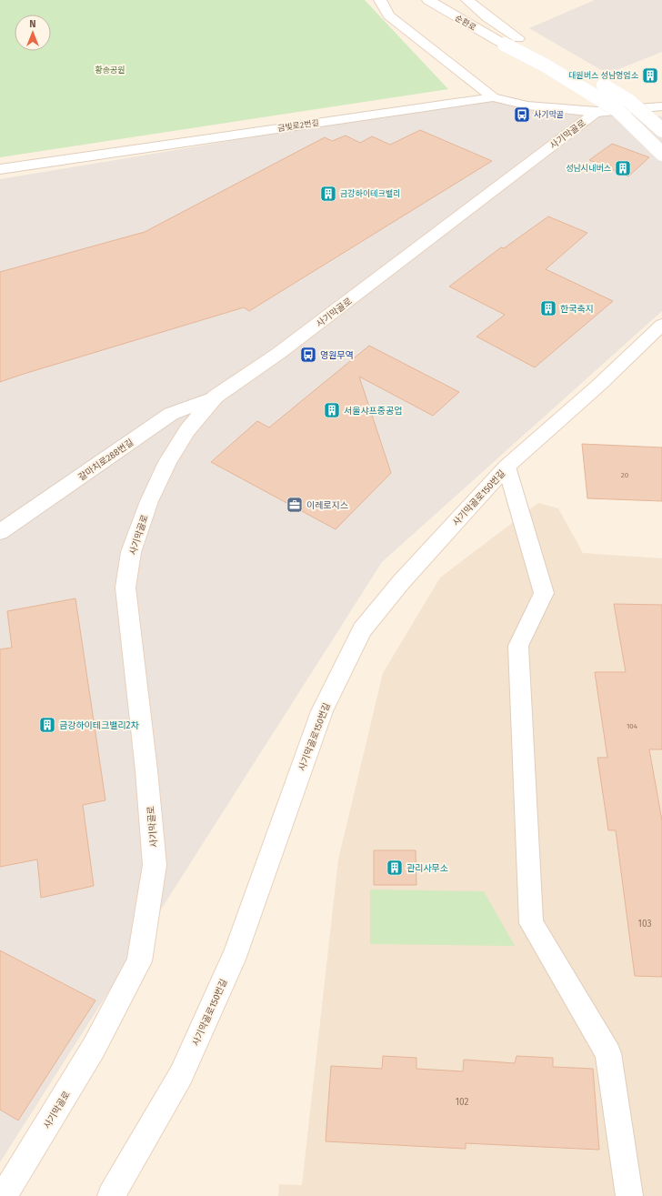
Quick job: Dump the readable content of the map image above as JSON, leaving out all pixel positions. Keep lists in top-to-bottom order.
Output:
{
  "streets": {
    "street": [
      "순환로",
      "금빛로2번길",
      "사기막골로",
      "갈마치로288번길",
      "사기막골로150번길"
    ]
  },
  "crossings": [
    ["금빛로2번길", "사기막골로"],
    ["사기막골로", "갈마치로288번길"]
  ],
  "parks": ["황송공원"],
  "places": {
    "building": [
      "대원버스 성남영업소",
      "성남시내버스",
      "금강하이테크밸리",
      "한국축지",
      "서울샤프중공업",
      "금강하이테크밸리2차",
      "관리사무소"
    ],
    "bus stop": ["사기막골", "영원무역"],
    "office": ["이레로지스"]
  },
  "house_numbers": [
    "20",
    "104",
    "103",
    "102"
  ],
  "north": "top"
}
